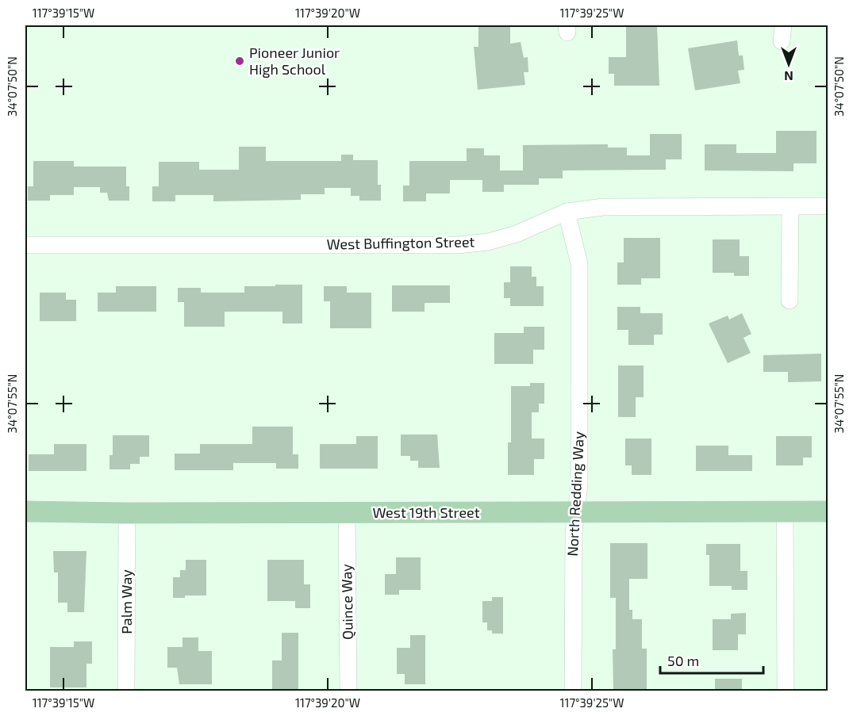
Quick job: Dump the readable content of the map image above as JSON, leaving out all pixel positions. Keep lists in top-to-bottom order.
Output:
{
  "streets": {
    "main road": ["West 19th Street"],
    "street": [
      "West Buffington Street",
      "North Redding Way",
      "Palm Way",
      "Quince Way"
    ]
  },
  "crossings": [
    ["West Buffington Street", "North Redding Way"],
    ["North Redding Way", "West 19th Street"],
    ["West 19th Street", "Palm Way"],
    ["West 19th Street", "Quince Way"]
  ],
  "places": ["Pioneer Junior High School"],
  "scale_bar": "50 m",
  "north": "bottom",
  "coordinates": [
    "117°39'15\"W",
    "117°39'20\"W",
    "117°39'25\"W",
    "34°07'50\"N",
    "34°07'55\"N"
  ]
}
